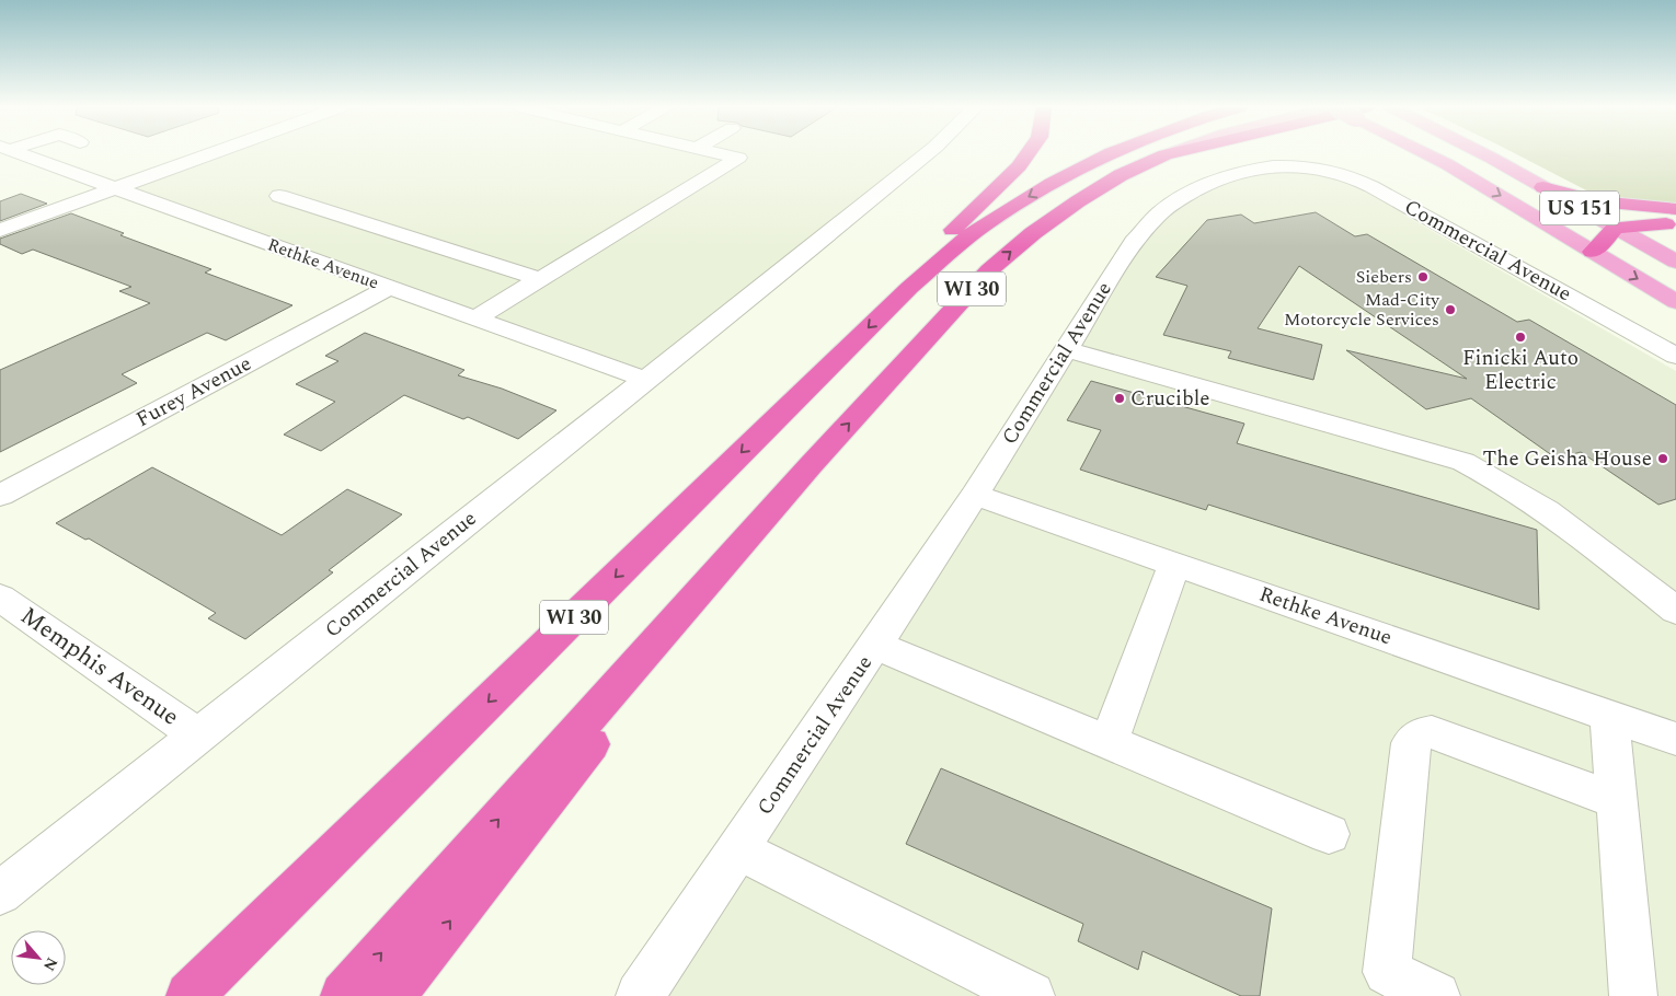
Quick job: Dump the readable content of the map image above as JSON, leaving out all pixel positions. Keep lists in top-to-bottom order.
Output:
{
  "streets": {
    "highway": ["WI 30"],
    "main road": ["US 151"],
    "street": [
      "Commercial Avenue",
      "Rethke Avenue",
      "Furey Avenue",
      "Memphis Avenue"
    ]
  },
  "crossings": [
    ["Commercial Avenue", "Rethke Avenue"],
    ["Commercial Avenue", "Memphis Avenue"],
    ["Rethke Avenue", "Furey Avenue"]
  ],
  "places": [
    "Siebers",
    "Mad-City Motorcycle Services",
    "Finicki Auto Electric",
    "Crucible",
    "The Geisha House"
  ],
  "north": "bottom right"
}
